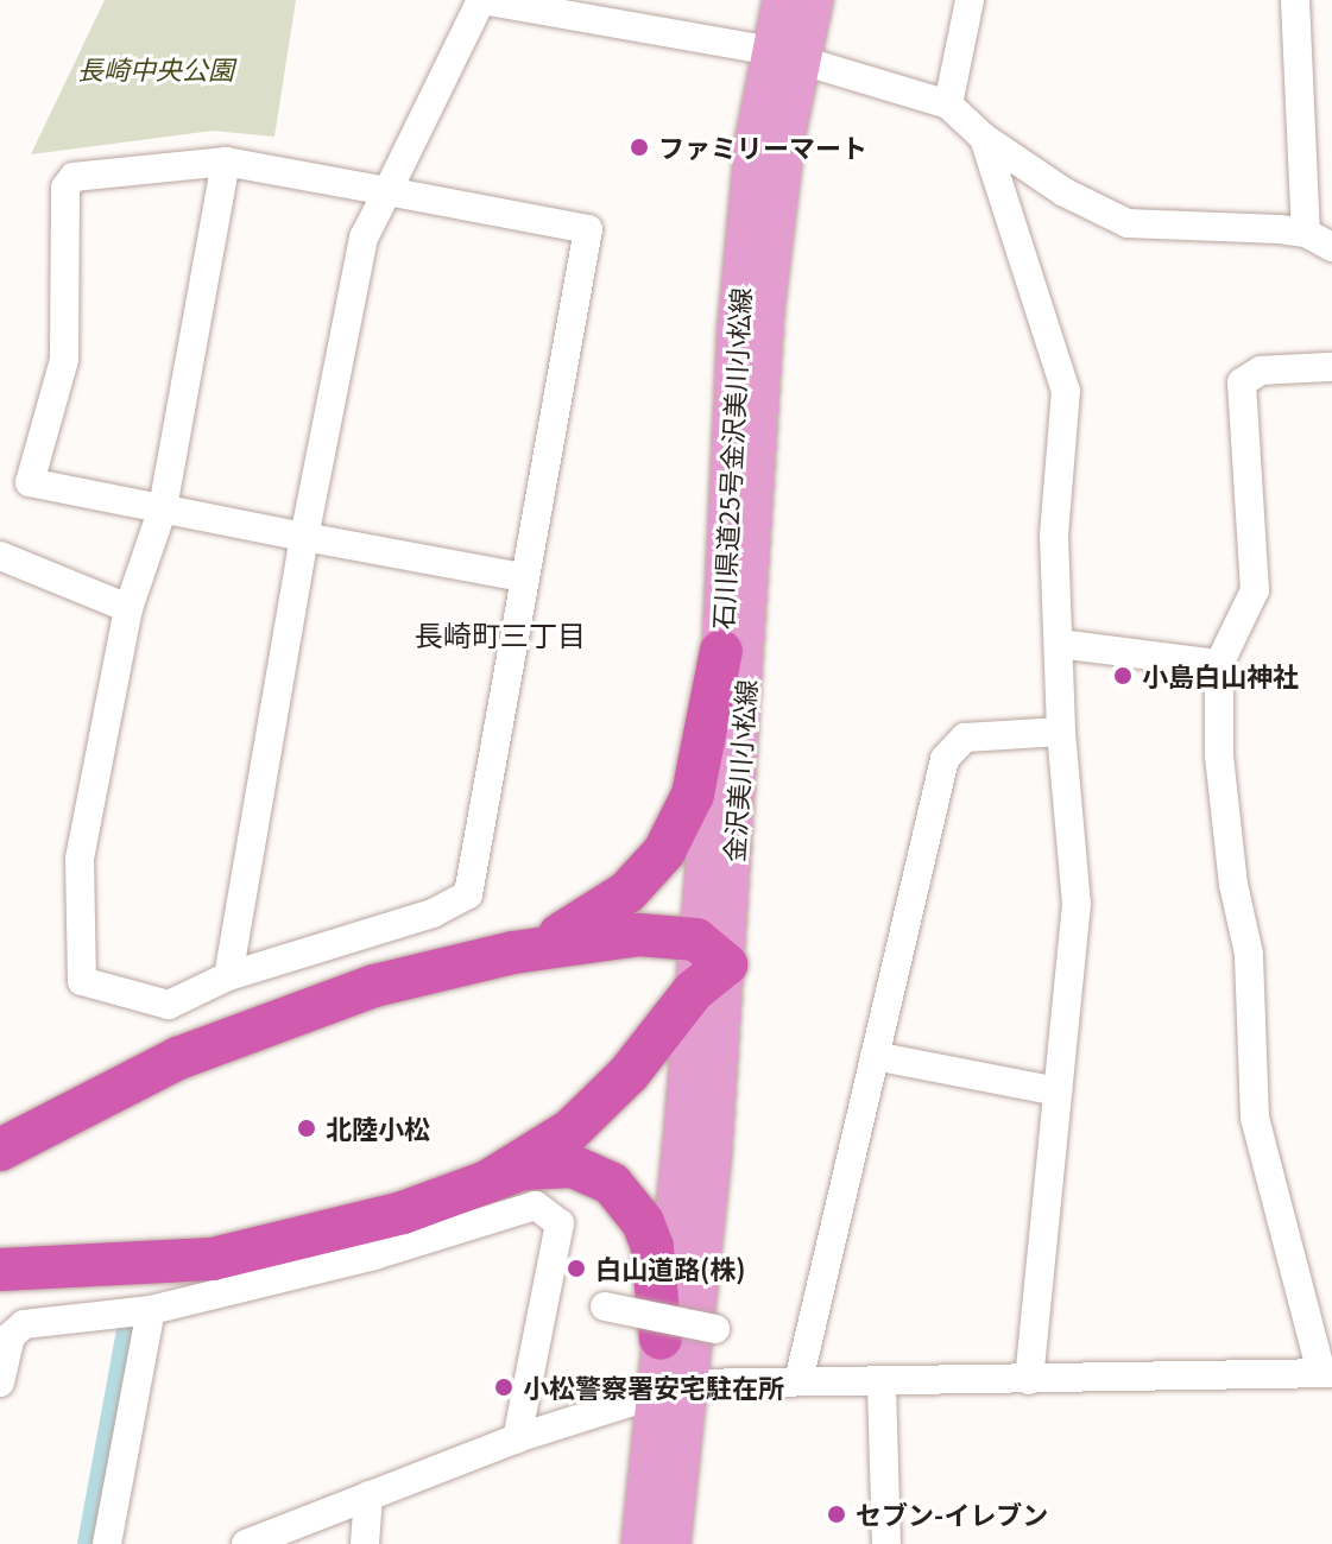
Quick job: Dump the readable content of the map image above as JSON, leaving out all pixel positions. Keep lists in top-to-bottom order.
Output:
{
  "streets": {
    "main road": ["石川県道25号金沢美川小松線", "金沢美川小松線"]
  },
  "crossings": [
    ["石川県道25号金沢美川小松線", "金沢美川小松線"]
  ],
  "districts": ["長崎町三丁目"],
  "parks": ["長崎中央公園"],
  "places": [
    "ファミリーマート",
    "小島白山神社",
    "北陸小松",
    "白山道路(株)",
    "小松警察署安宅駐在所",
    "セブン-イレブン"
  ]
}
